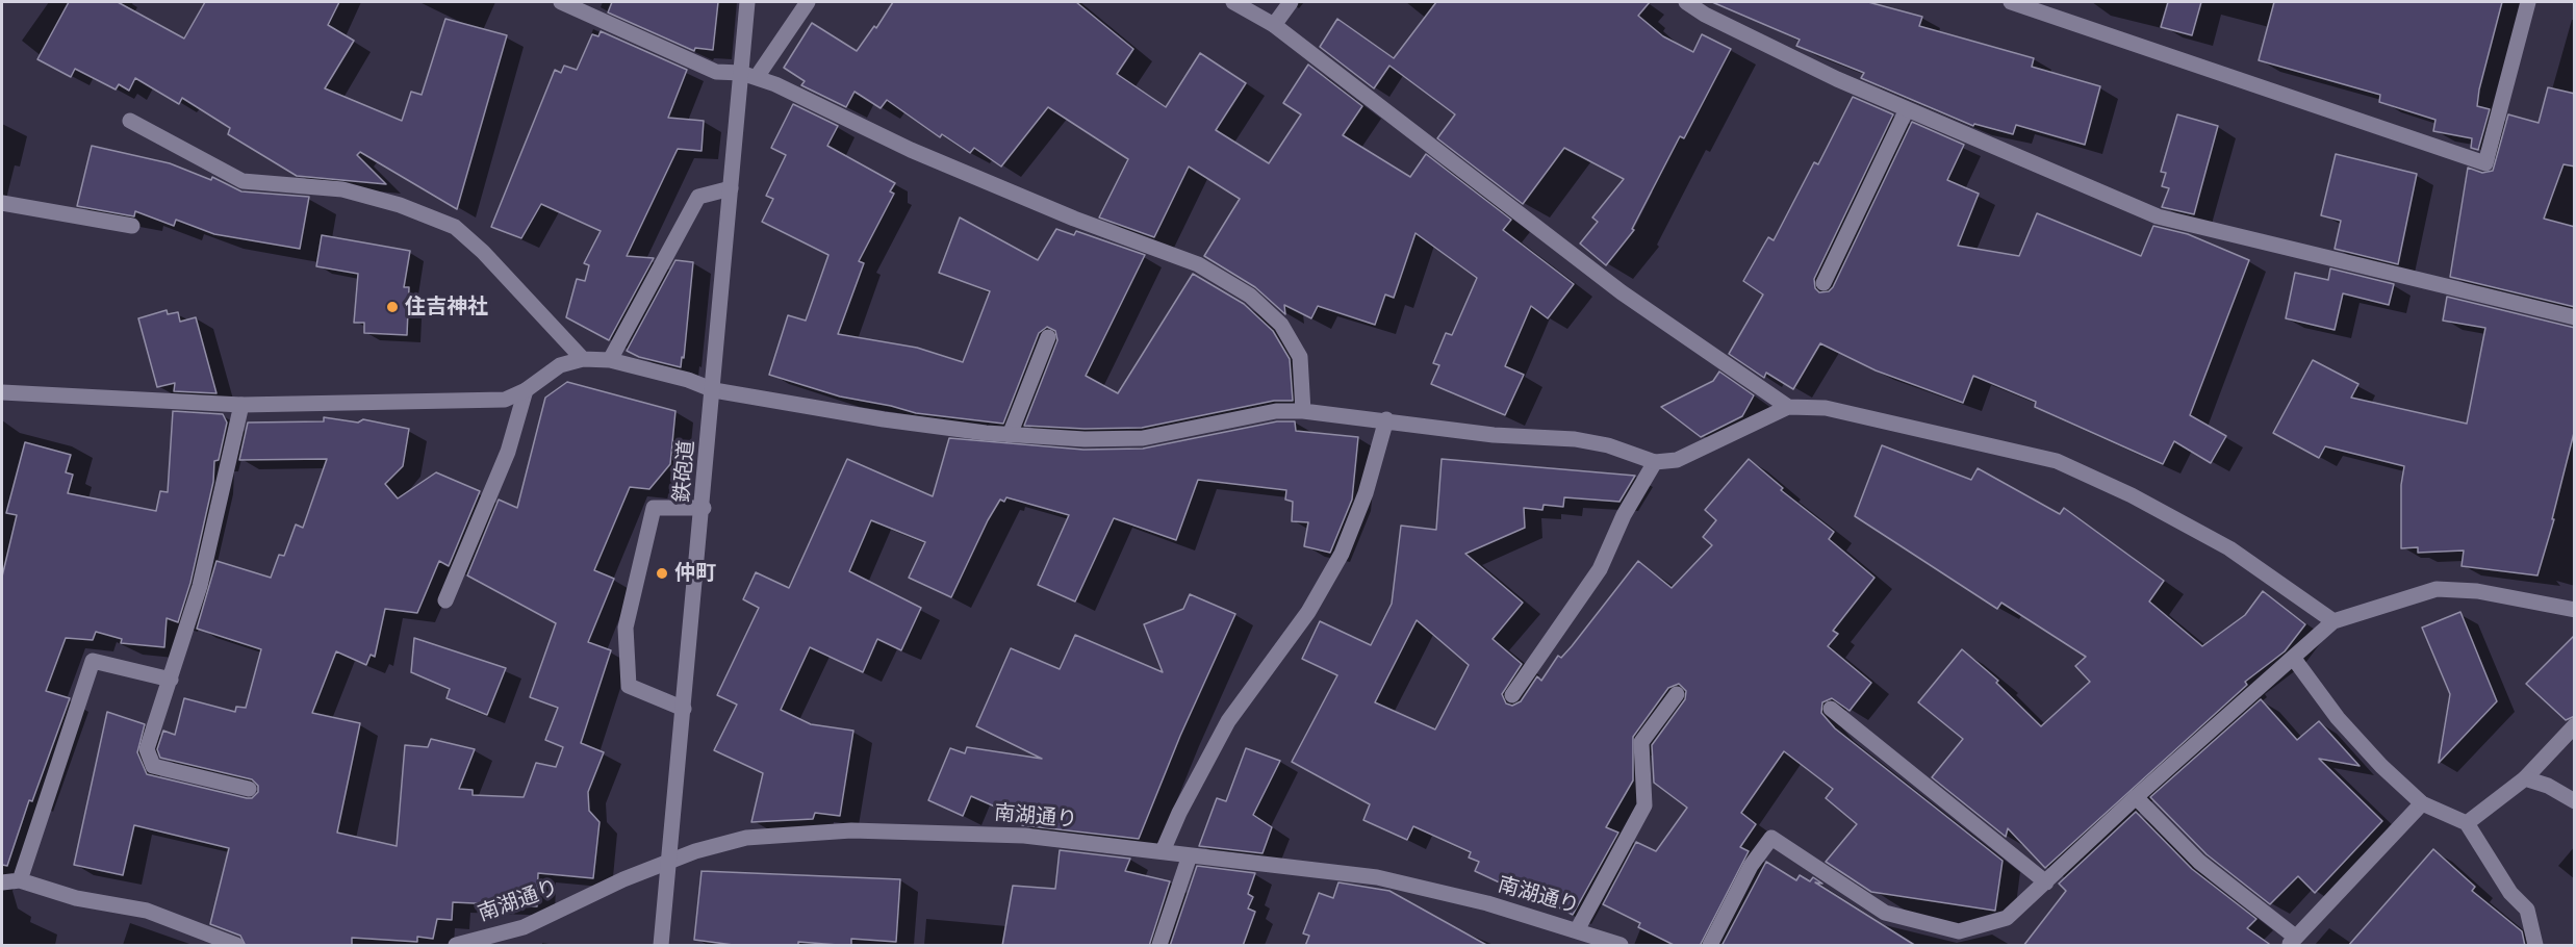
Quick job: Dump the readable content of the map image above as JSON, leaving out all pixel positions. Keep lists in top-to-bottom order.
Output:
{
  "streets": {
    "street": ["鉄砲道", "南湖通り"]
  },
  "crossings": [
    ["鉄砲道", "南湖通り"]
  ],
  "places": ["住吉神社", "仲町"]
}
